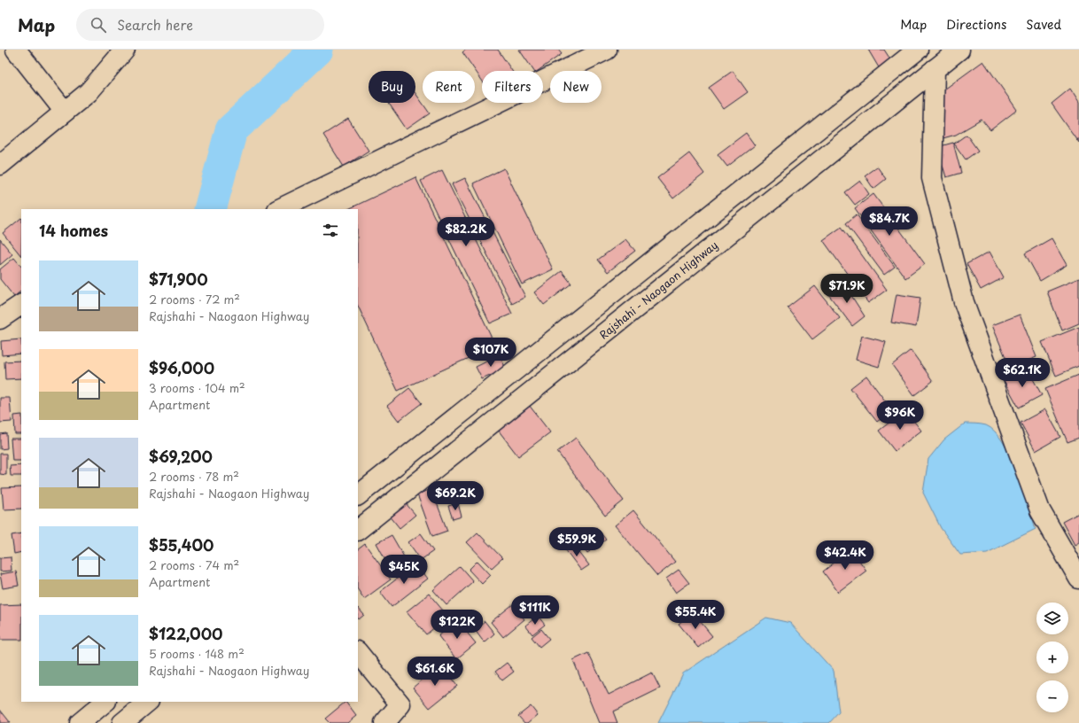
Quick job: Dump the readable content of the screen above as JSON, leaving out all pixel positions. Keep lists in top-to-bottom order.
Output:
{
  "streets": {
    "main road": ["Rajshahi - Naogaon Highway"]
  },
  "page": {
    "header": "Map",
    "search": "Search here",
    "nav": ["Map", "Directions", "Saved"],
    "chip": [
      "Buy",
      "Rent",
      "Filters",
      "New"
    ],
    "price": [
      "$84.7K",
      "$82.2K",
      "$71.9K",
      "$107K",
      "$62.1K",
      "$96K",
      "$69.2K",
      "$59.9K",
      "$42.4K",
      "$45K",
      "$111K",
      "$55.4K",
      "$122K",
      "$61.6K"
    ],
    "heading": "14 homes",
    "list": [
      {
        "name": "$71,900",
        "note": "2 rooms · 72 m² · Rajshahi - Naogaon Highway"
      },
      {
        "name": "$96,000",
        "note": "3 rooms · 104 m² · Apartment"
      },
      {
        "name": "$69,200",
        "note": "2 rooms · 78 m² · Rajshahi - Naogaon Highway"
      },
      {
        "name": "$55,400",
        "note": "2 rooms · 74 m² · Apartment"
      },
      {
        "name": "$122,000",
        "note": "5 rooms · 148 m² · Rajshahi - Naogaon Highway"
      }
    ],
    "map_buttons": ["+", "−"]
  }
}
